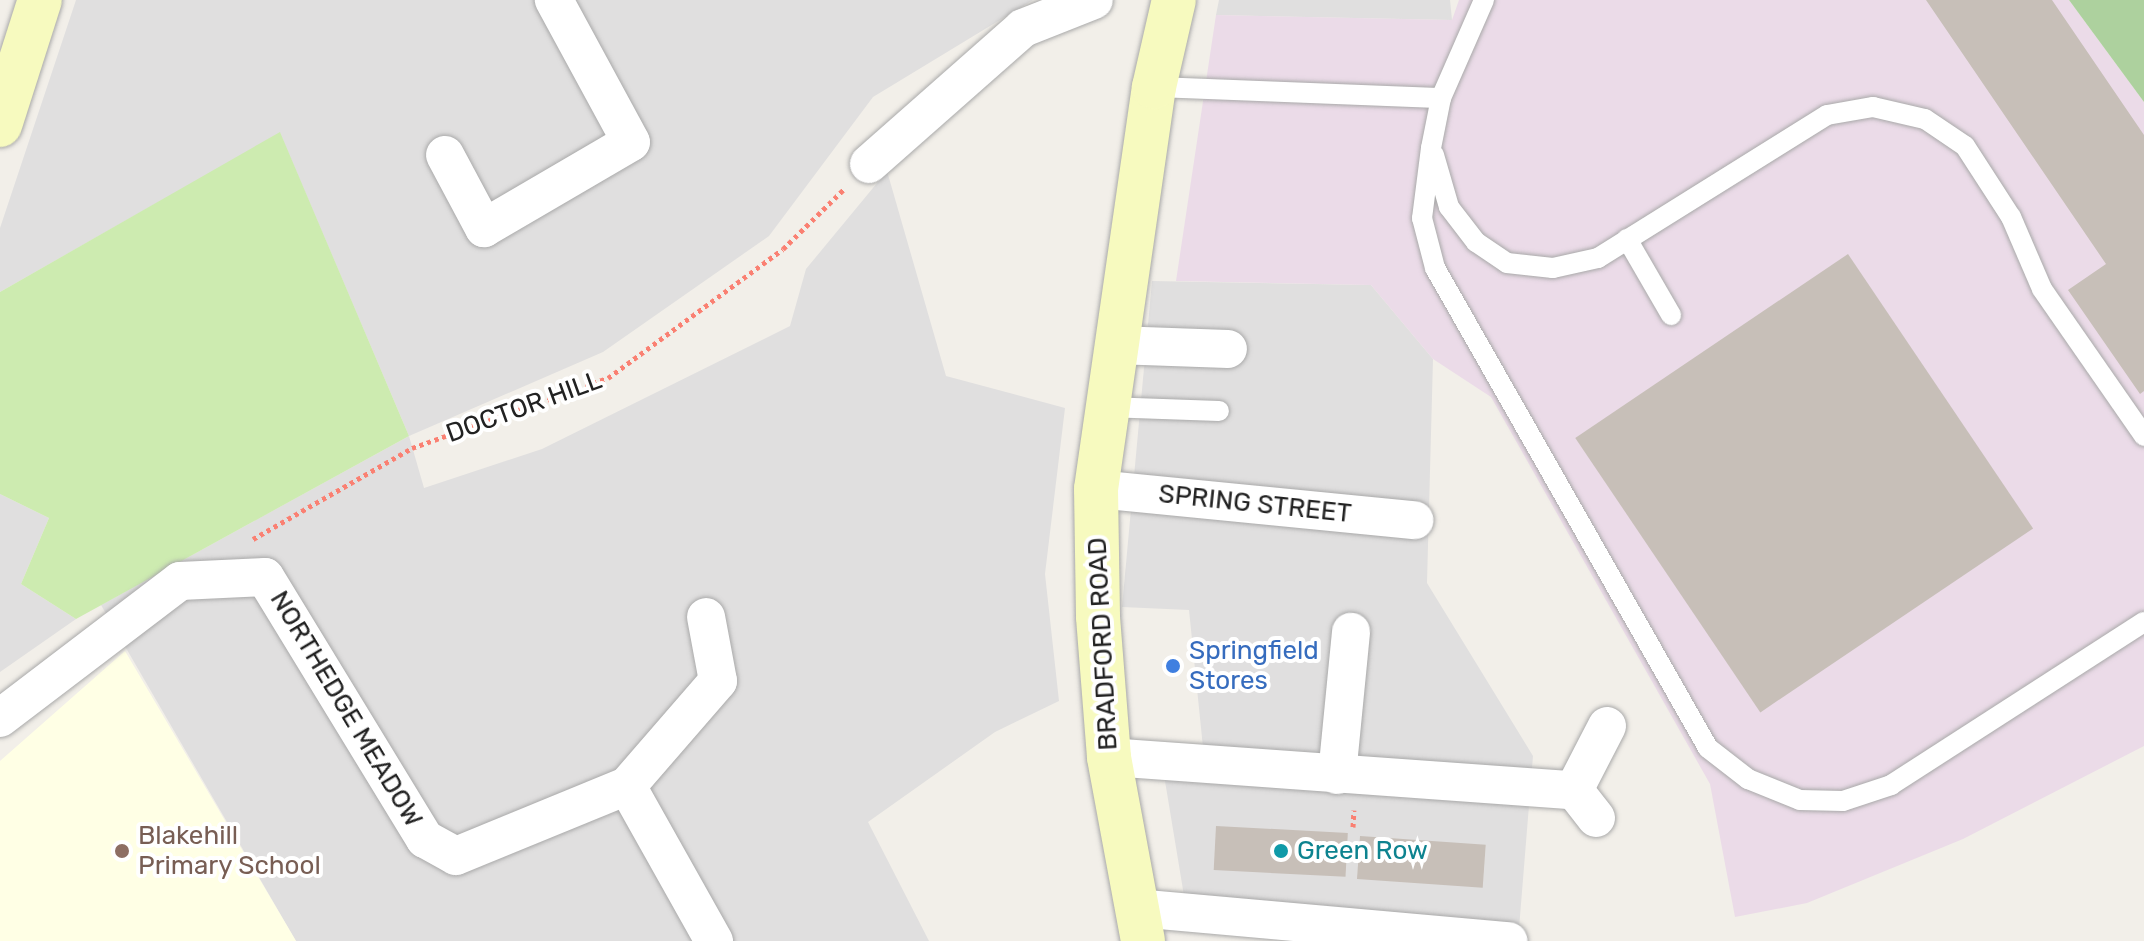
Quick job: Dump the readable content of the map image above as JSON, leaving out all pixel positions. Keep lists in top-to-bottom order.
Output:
{
  "streets": {
    "street": ["SPRING STREET", "BRADFORD ROAD", "NORTHEDGE MEADOW"],
    "path": ["DOCTOR HILL"]
  },
  "crossings": [
    ["SPRING STREET", "BRADFORD ROAD"]
  ],
  "places": ["Springfield Stores", "Blakehill Primary School", "Green Row"]
}
